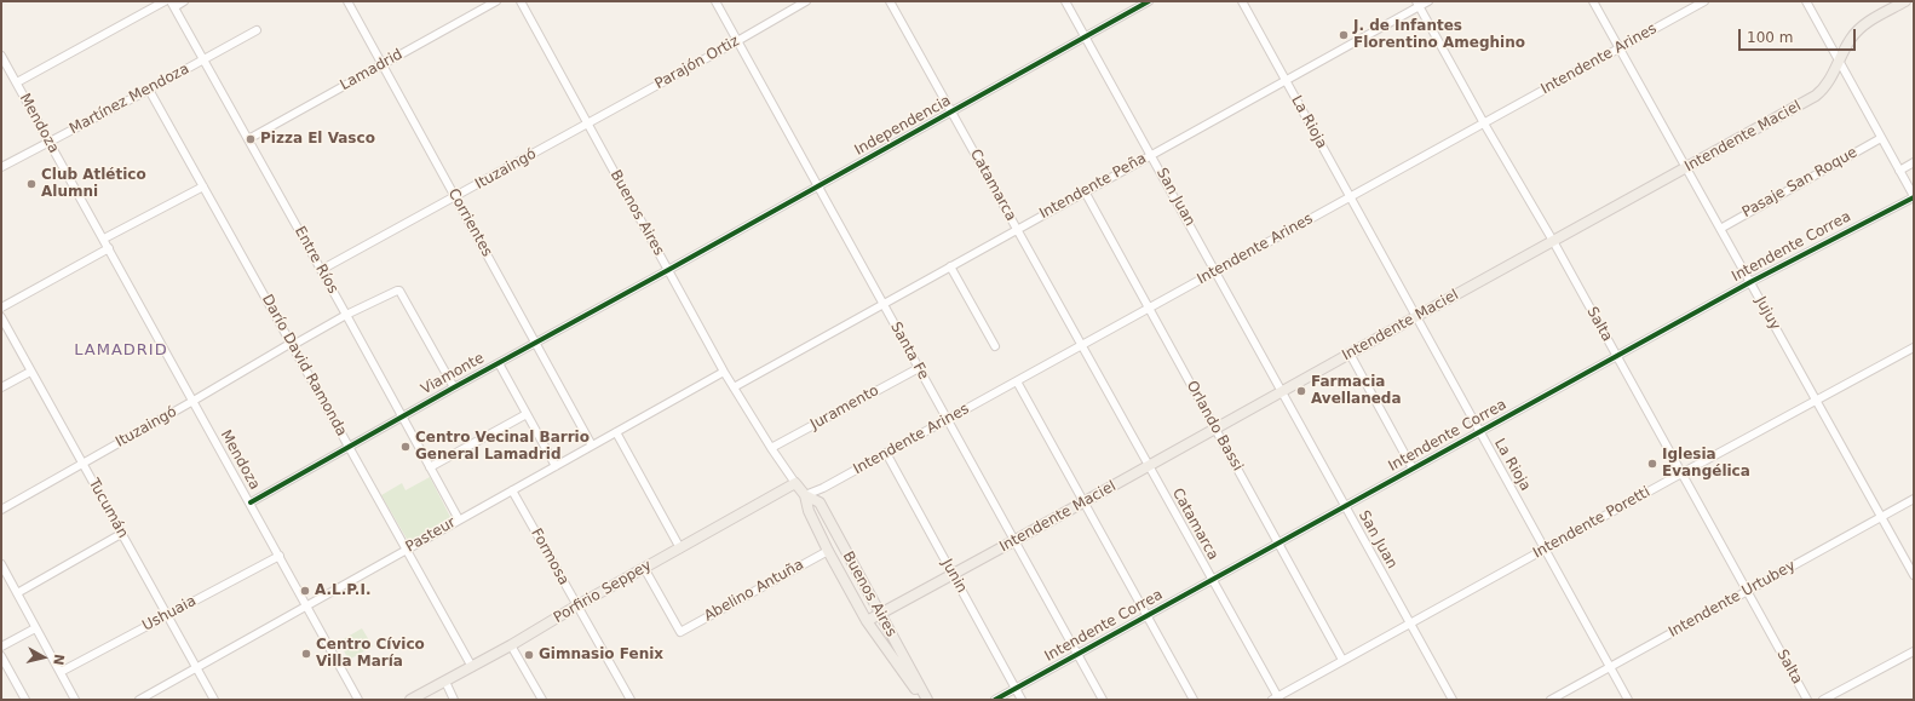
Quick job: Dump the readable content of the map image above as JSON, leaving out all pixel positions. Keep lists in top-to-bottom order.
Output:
{
  "streets": {
    "main road": ["Intendente Maciel", "Buenos Aires", "Porfirio Seppey"],
    "street": [
      "Intendente Arines",
      "Parajón Ortiz",
      "Lamadrid",
      "Martínez Mendoza",
      "La Rioja",
      "Mendoza",
      "Independencia",
      "Ituzaingó",
      "Pasaje San Roque",
      "Catamarca",
      "Intendente Peña",
      "San Juan",
      "Corrientes",
      "Intendente Correa",
      "Entre Ríos",
      "Jujuy",
      "Salta",
      "Santa Fe",
      "Darío David Ramonda",
      "Viamonte",
      "Juramento",
      "Orlando Bassi",
      "Tucumán",
      "Intendente Poretti",
      "Pasteur",
      "Formosa",
      "Junin",
      "Abelino Antuña",
      "Intendente Urtubey",
      "Ushuaia"
    ]
  },
  "crossings": [
    ["Intendente Arines", "La Rioja"],
    ["Intendente Arines", "Catamarca"],
    ["Intendente Arines", "San Juan"],
    ["Intendente Arines", "Buenos Aires"],
    ["Intendente Arines", "Jujuy"],
    ["Intendente Arines", "Salta"],
    ["Intendente Arines", "Santa Fe"],
    ["Intendente Arines", "Orlando Bassi"],
    ["Intendente Arines", "Junin"],
    ["Parajón Ortiz", "Ituzaingó"],
    ["Parajón Ortiz", "Buenos Aires"],
    ["Parajón Ortiz", "Santa Fe"],
    ["Lamadrid", "Corrientes"],
    ["Lamadrid", "Entre Ríos"],
    ["Martínez Mendoza", "Mendoza"],
    ["Martínez Mendoza", "Entre Ríos"],
    ["Martínez Mendoza", "Darío David Ramonda"],
    ["La Rioja", "Intendente Maciel"],
    ["La Rioja", "Intendente Peña"],
    ["La Rioja", "Intendente Correa"],
    ["La Rioja", "Intendente Poretti"],
    ["La Rioja", "Intendente Urtubey"],
    ["Mendoza", "Ituzaingó"],
    ["Mendoza", "Viamonte"],
    ["Mendoza", "Pasteur"],
    ["Mendoza", "Ushuaia"],
    ["Independencia", "Catamarca"],
    ["Independencia", "San Juan"],
    ["Independencia", "Buenos Aires"],
    ["Independencia", "Santa Fe"],
    ["Independencia", "Viamonte"],
    ["Intendente Maciel", "Catamarca"],
    ["Intendente Maciel", "San Juan"],
    ["Intendente Maciel", "Buenos Aires"],
    ["Intendente Maciel", "Jujuy"],
    ["Intendente Maciel", "Salta"],
    ["Intendente Maciel", "Santa Fe"],
    ["Intendente Maciel", "Orlando Bassi"],
    ["Intendente Maciel", "Junin"],
    ["Ituzaingó", "Buenos Aires"],
    ["Ituzaingó", "Corrientes"],
    ["Ituzaingó", "Entre Ríos"],
    ["Ituzaingó", "Darío David Ramonda"],
    ["Ituzaingó", "Viamonte"],
    ["Ituzaingó", "Tucumán"],
    ["Pasaje San Roque", "Jujuy"],
    ["Catamarca", "Intendente Peña"],
    ["Catamarca", "Intendente Correa"],
    ["Catamarca", "Intendente Poretti"],
    ["Intendente Peña", "San Juan"],
    ["Intendente Peña", "Buenos Aires"],
    ["Intendente Peña", "Salta"],
    ["Intendente Peña", "Santa Fe"],
    ["Intendente Peña", "Orlando Bassi"],
    ["San Juan", "Intendente Correa"],
    ["San Juan", "Intendente Poretti"],
    ["Buenos Aires", "Viamonte"],
    ["Buenos Aires", "Juramento"],
    ["Buenos Aires", "Pasteur"],
    ["Buenos Aires", "Abelino Antuña"],
    ["Buenos Aires", "Porfirio Seppey"],
    ["Corrientes", "Viamonte"],
    ["Corrientes", "Pasteur"],
    ["Intendente Correa", "Jujuy"],
    ["Intendente Correa", "Salta"],
    ["Intendente Correa", "Santa Fe"],
    ["Intendente Correa", "Orlando Bassi"],
    ["Intendente Correa", "Junin"],
    ["Entre Ríos", "Viamonte"],
    ["Entre Ríos", "Pasteur"],
    ["Jujuy", "Intendente Poretti"],
    ["Jujuy", "Intendente Urtubey"],
    ["Salta", "Intendente Poretti"],
    ["Salta", "Intendente Urtubey"],
    ["Santa Fe", "Juramento"],
    ["Darío David Ramonda", "Viamonte"],
    ["Darío David Ramonda", "Pasteur"],
    ["Darío David Ramonda", "Porfirio Seppey"],
    ["Orlando Bassi", "Intendente Poretti"],
    ["Tucumán", "Pasteur"],
    ["Tucumán", "Ushuaia"],
    ["Pasteur", "Formosa"],
    ["Formosa", "Porfirio Seppey"],
    ["Abelino Antuña", "Porfirio Seppey"]
  ],
  "districts": ["LAMADRID"],
  "places": [
    "J. de Infantes Florentino Ameghino",
    "Pizza El Vasco",
    "Club Atlético Alumni",
    "Farmacia Avellaneda",
    "Centro Vecinal Barrio General Lamadrid",
    "Iglesia Evangélica",
    "A.L.P.I.",
    "Centro Cívico Villa María",
    "Gimnasio Fenix"
  ],
  "scale_bar": "100 m",
  "north": "right"
}
